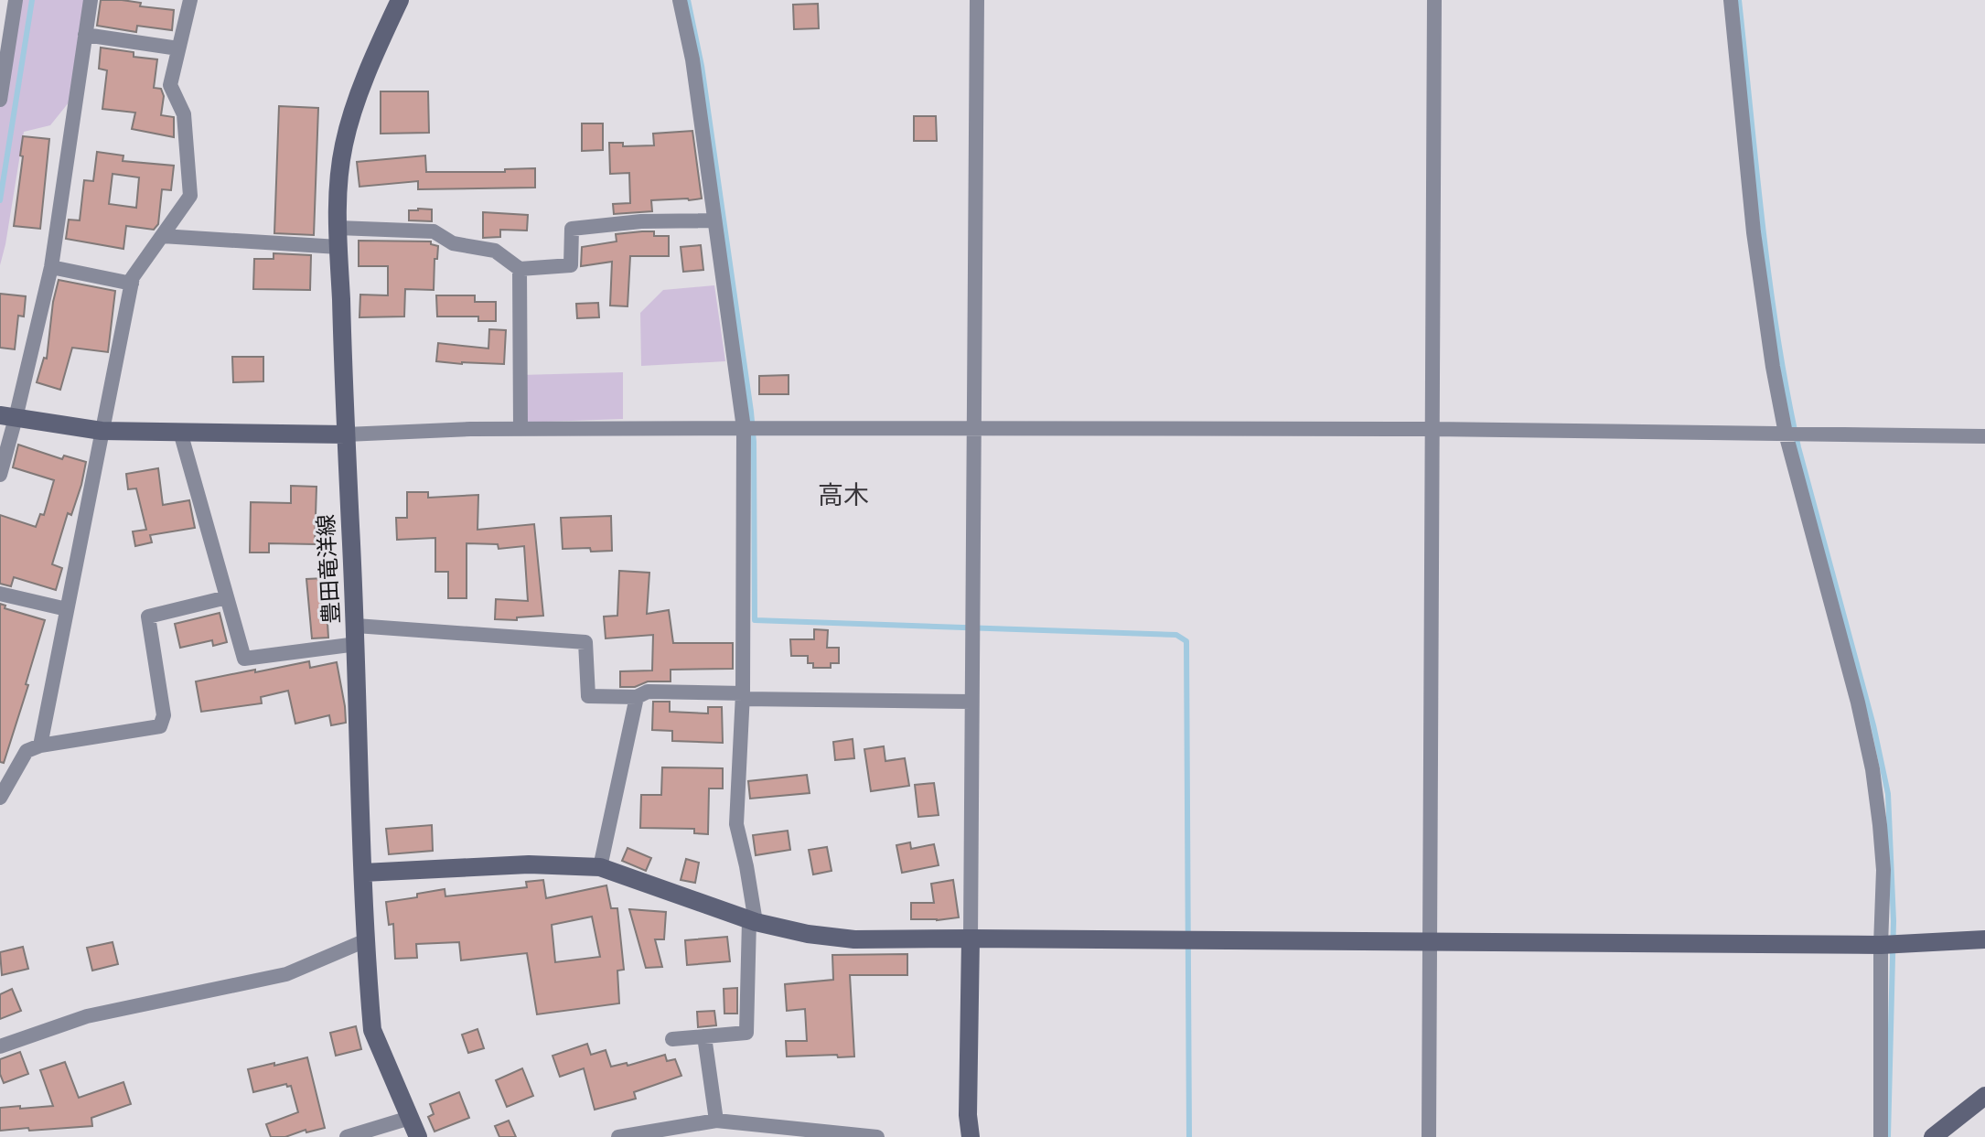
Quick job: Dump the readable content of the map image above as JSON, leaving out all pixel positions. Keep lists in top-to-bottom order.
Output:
{
  "streets": {
    "street": ["豊田竜洋線"]
  },
  "districts": ["高木"]
}
